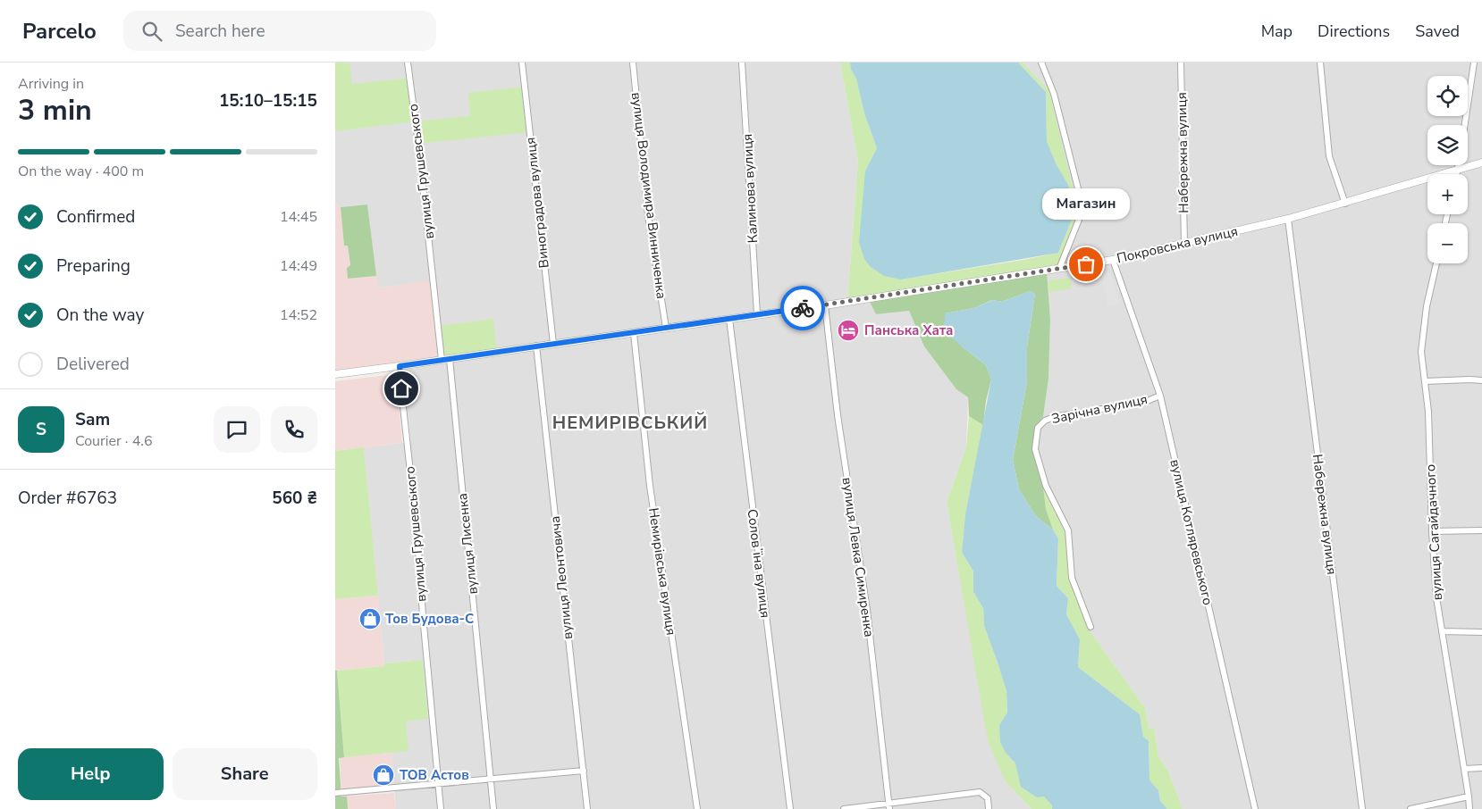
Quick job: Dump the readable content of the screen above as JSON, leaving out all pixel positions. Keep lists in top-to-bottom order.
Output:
{
  "streets": {
    "street": [
      "Набережна вулиця",
      "вулиця Грушевського",
      "Калинова вулиця",
      "вулиця Володимира Винниченка",
      "Виноградова вулиця",
      "Покровська вулиця",
      "Зарічна вулиця",
      "вулиця Котляревського",
      "вулиця Сагайдачного",
      "вулиця Лисенка",
      "вулиця Левка Симиренка",
      "Соловʼїна вулиця",
      "Немирівська вулиця",
      "вулиця Леонтовича"
    ]
  },
  "crossings": [
    ["Набережна вулиця", "Покровська вулиця"],
    ["вулиця Грушевського", "Покровська вулиця"],
    ["Калинова вулиця", "Покровська вулиця"],
    ["вулиця Володимира Винниченка", "Покровська вулиця"],
    ["Виноградова вулиця", "Покровська вулиця"],
    ["Покровська вулиця", "вулиця Котляревського"],
    ["Покровська вулиця", "вулиця Лисенка"],
    ["Покровська вулиця", "вулиця Левка Симиренка"],
    ["Покровська вулиця", "Соловʼїна вулиця"],
    ["Покровська вулиця", "Немирівська вулиця"],
    ["Покровська вулиця", "вулиця Леонтовича"],
    ["Зарічна вулиця", "вулиця Котляревського"]
  ],
  "districts": ["НЕМИРІВСЬКИЙ"],
  "places": {
    "other": ["Магазин"],
    "hotel": ["Панська Хата"],
    "shop": ["Тов Будова-С", "ТОВ Астов"]
  },
  "page": {
    "header": "Parcelo",
    "search": "Search here",
    "nav": ["Map", "Directions", "Saved"],
    "heading": ["3 min", "Arriving in", "15:10–15:15"],
    "panel": [
      "Sam",
      "Courier · 4.6",
      "Order #6763",
      "560 ₴"
    ],
    "map_buttons": ["+", "−"],
    "bar": "On the way · 400 m",
    "bubble": "Магазин",
    "list": [
      ["Confirmed", "14:45"],
      ["Preparing", "14:49"],
      ["On the way", "14:52"],
      "Delivered"
    ],
    "round": "S",
    "buttons": ["Help", "Share"]
  }
}
